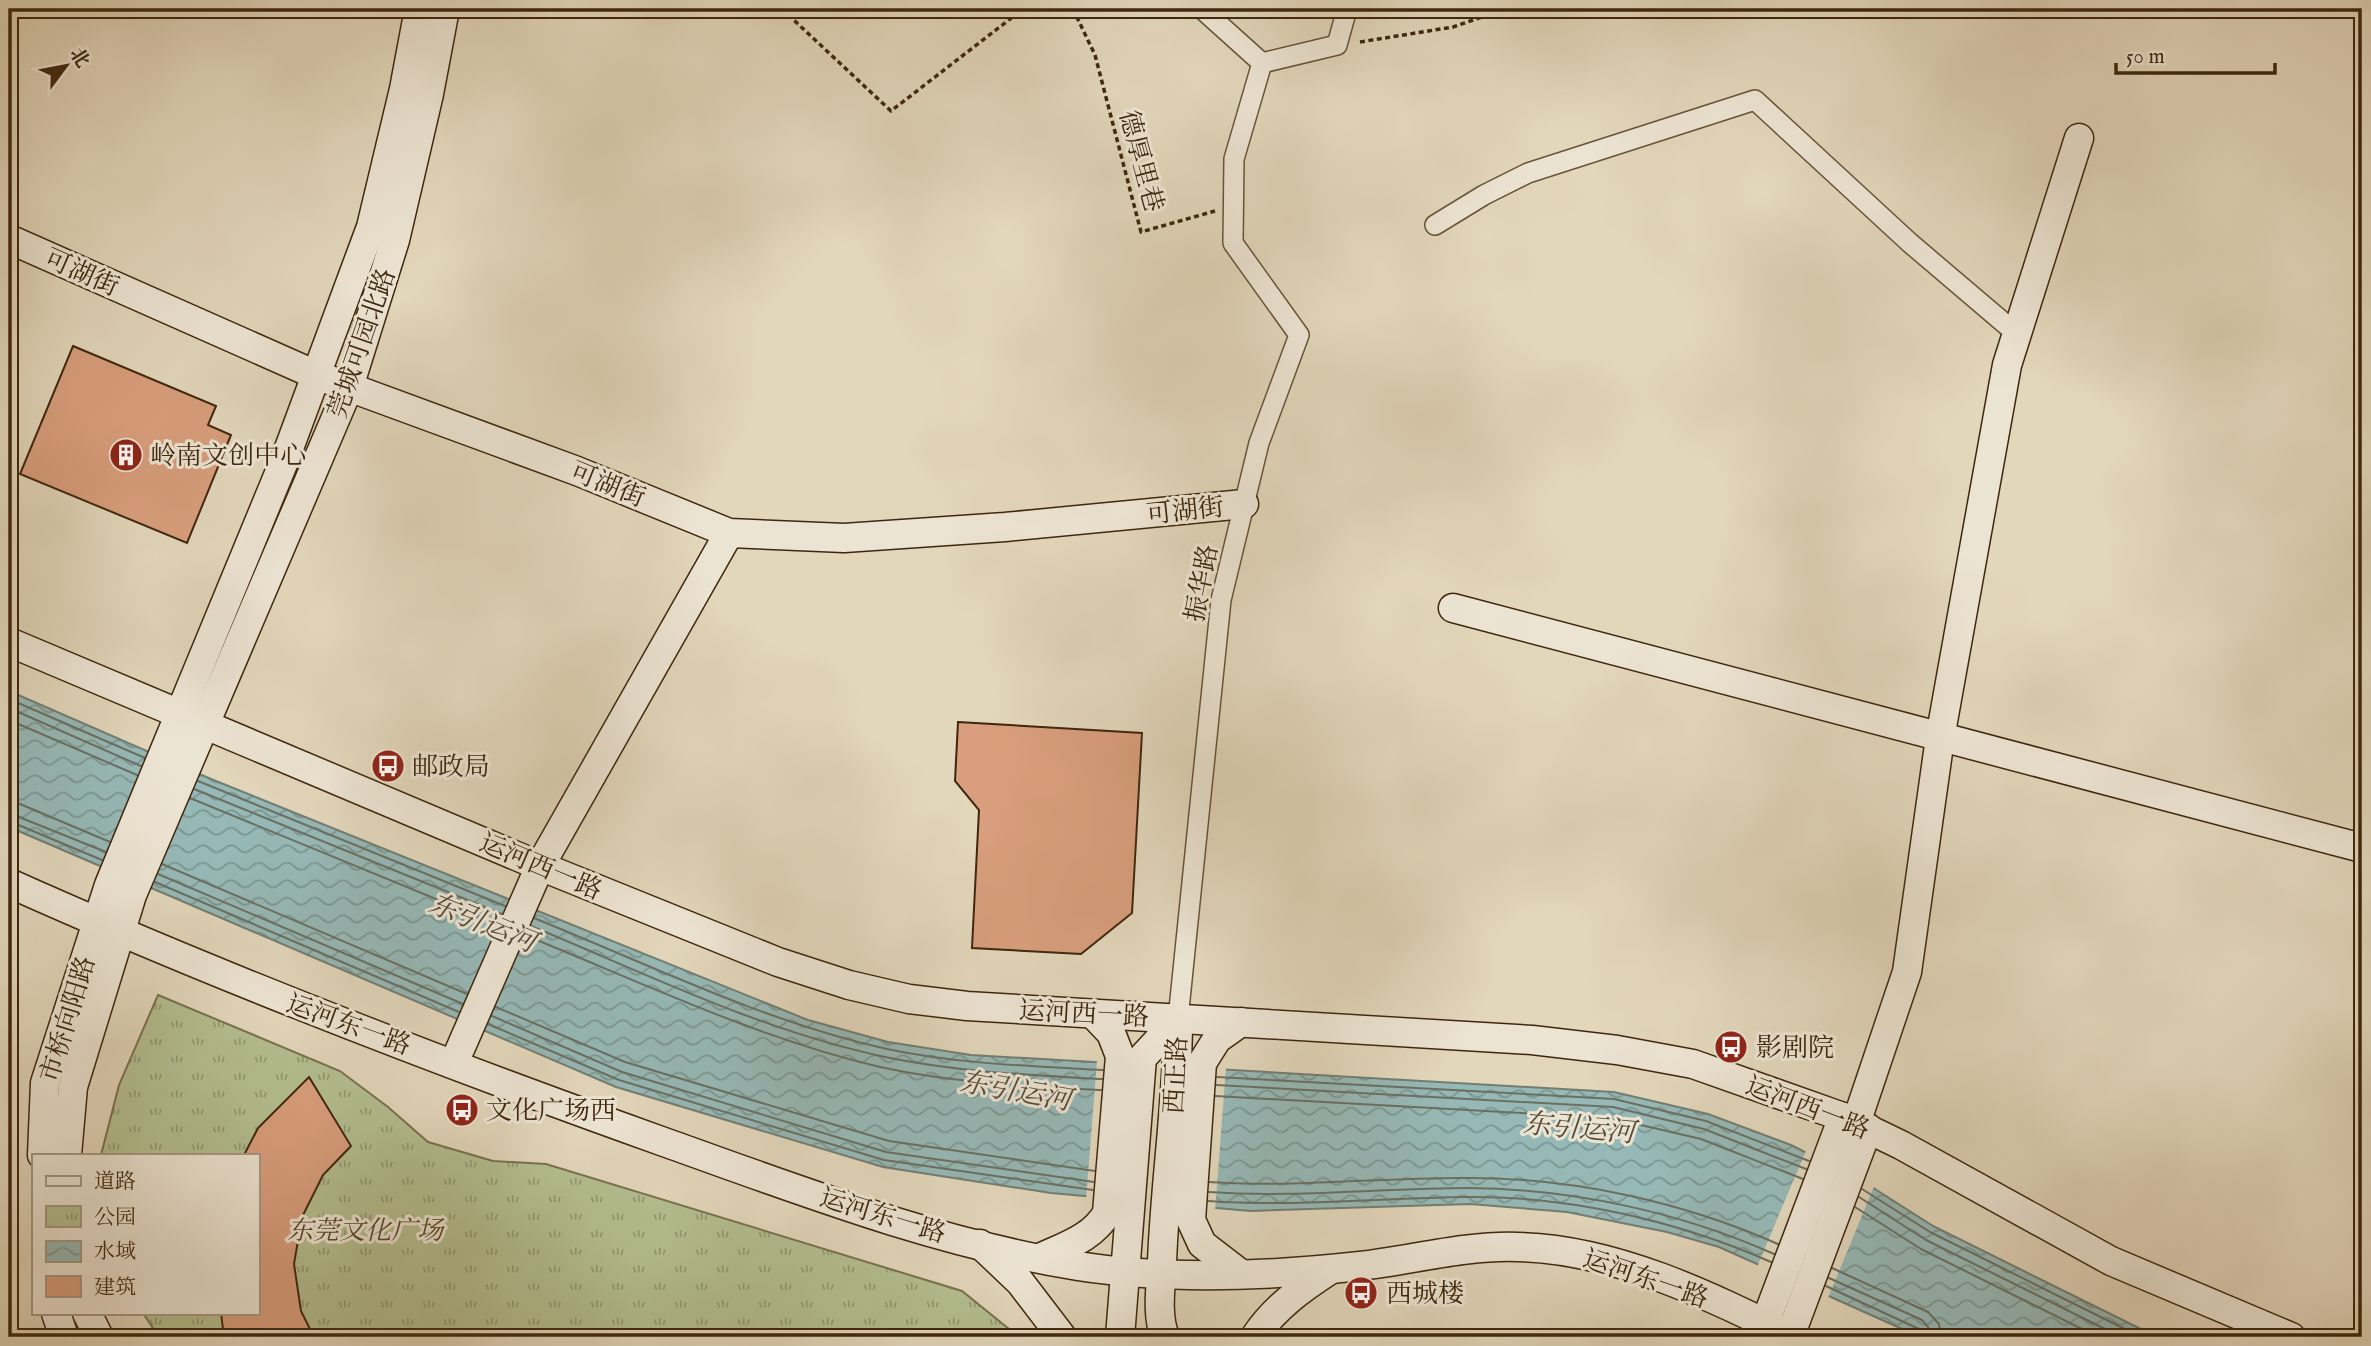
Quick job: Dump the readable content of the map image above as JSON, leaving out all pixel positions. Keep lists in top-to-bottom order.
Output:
{
  "streets": {
    "street": [
      "可湖街",
      "莞城可园北路",
      "振华路",
      "运河西一路",
      "市桥向阳路",
      "运河东一路",
      "西正路"
    ],
    "path": ["德厚里巷"]
  },
  "crossings": [
    ["德厚里巷", "振华路"],
    ["可湖街", "莞城可园北路"],
    ["可湖街", "振华路"],
    ["莞城可园北路", "运河西一路"],
    ["莞城可园北路", "市桥向阳路"],
    ["振华路", "运河西一路"],
    ["振华路", "西正路"],
    ["运河西一路", "西正路"],
    ["市桥向阳路", "运河东一路"],
    ["运河东一路", "西正路"]
  ],
  "water": ["东引运河"],
  "parks": ["东莞文化广场"],
  "places": {
    "building": ["岭南文创中心"],
    "bus stop": [
      "邮政局",
      "影剧院",
      "文化广场西",
      "西城楼"
    ]
  },
  "legend": [
    "道路",
    "公园",
    "水域",
    "建筑"
  ],
  "scale_bar": "50 m",
  "north": "top right"
}
